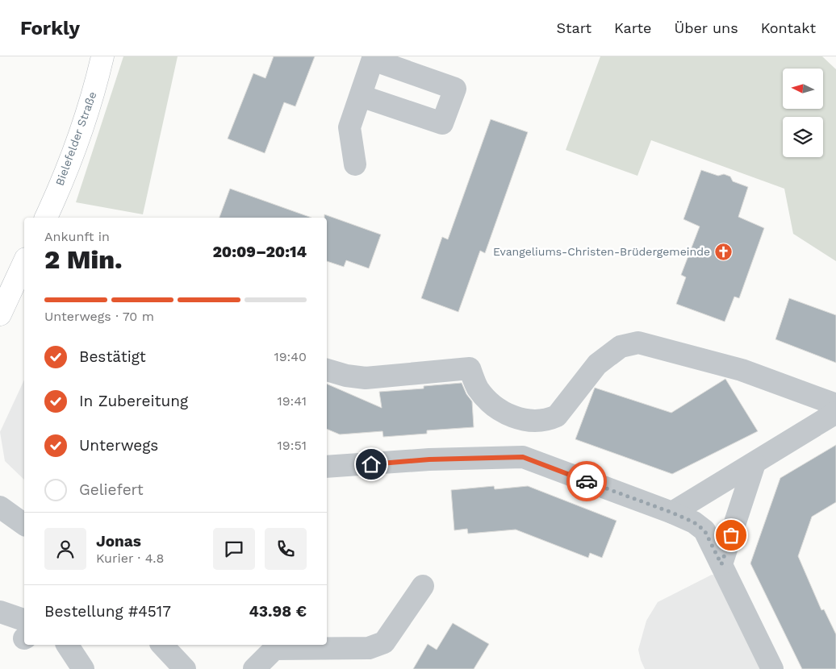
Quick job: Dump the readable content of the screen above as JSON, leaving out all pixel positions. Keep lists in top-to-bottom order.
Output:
{
  "streets": {
    "main road": ["Bielefelder Straße"]
  },
  "places": {
    "church": ["Evangeliums-Christen-Brüdergemeinde"]
  },
  "north": "left",
  "page": {
    "header": "Forkly",
    "nav": [
      "Start",
      "Karte",
      "Über uns",
      "Kontakt"
    ],
    "heading": ["2 Min.", "Ankunft in", "20:09–20:14"],
    "panel": [
      "Jonas",
      "Kurier · 4.8",
      "Bestellung #4517",
      "43.98 €"
    ],
    "bar": "Unterwegs · 70 m",
    "list": [
      ["Bestätigt", "19:40"],
      ["In Zubereitung", "19:41"],
      ["Unterwegs", "19:51"],
      "Geliefert"
    ]
  }
}
